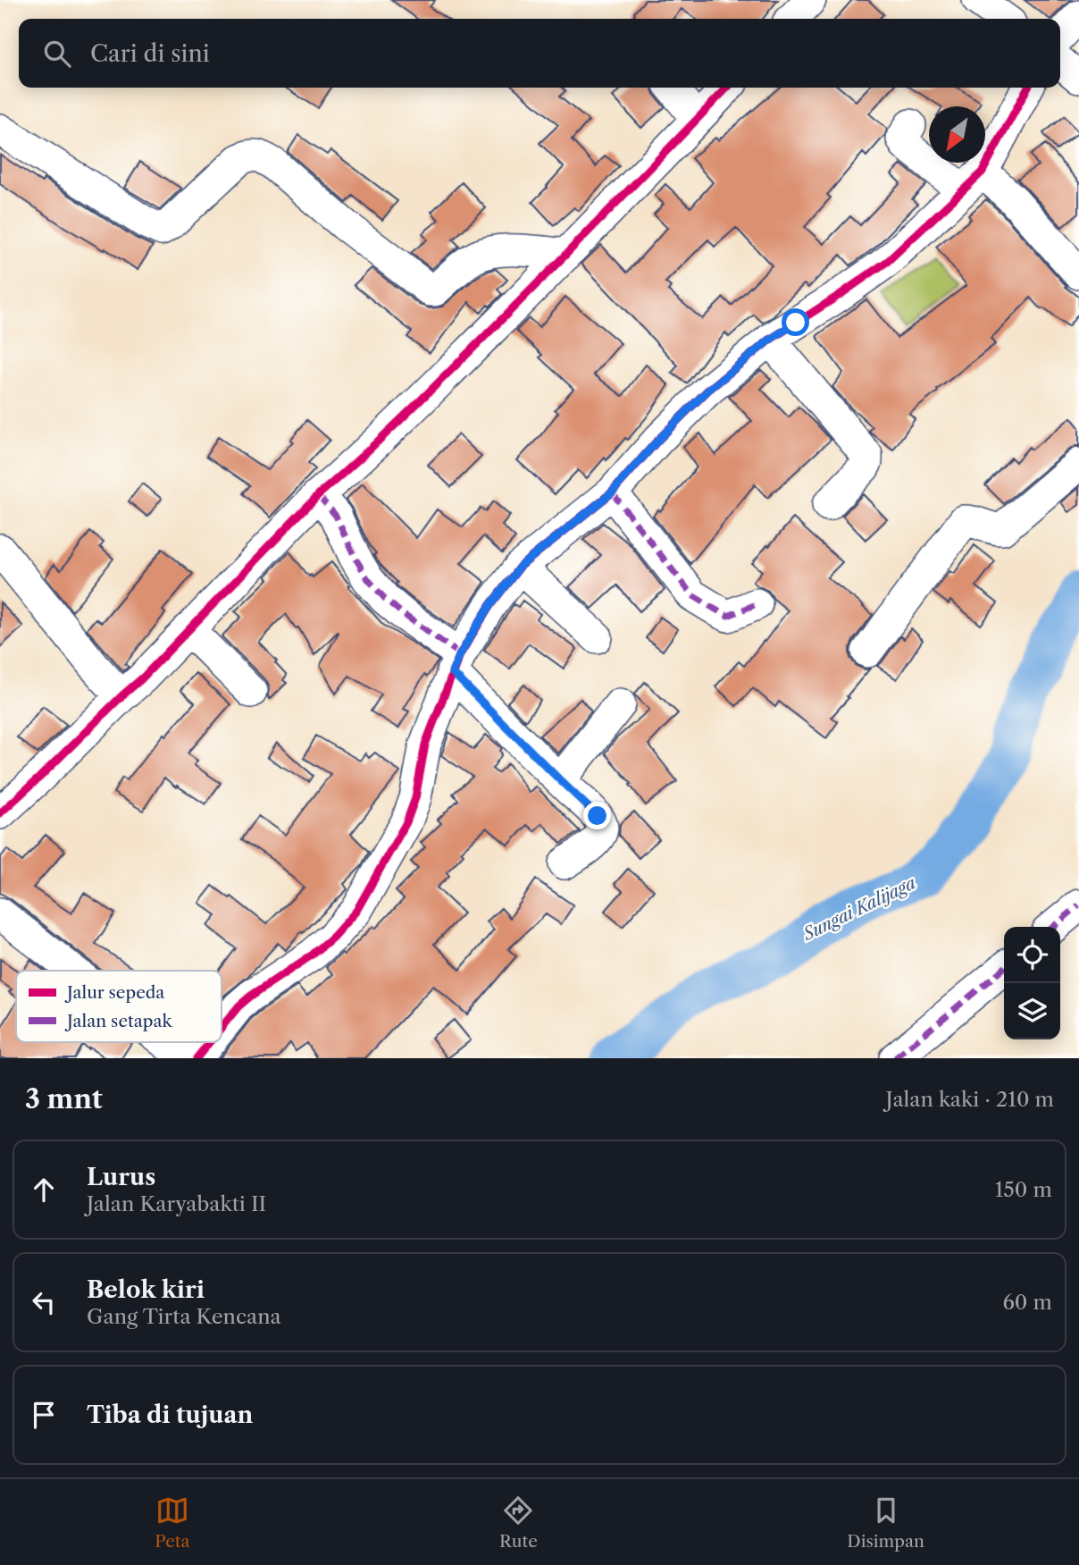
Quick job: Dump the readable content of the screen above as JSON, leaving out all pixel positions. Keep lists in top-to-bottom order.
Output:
{
  "water": ["Sungai Kalijaga"],
  "legend": ["Jalur sepeda", "Jalan setapak"],
  "north": "bottom left",
  "page": {
    "search": "Cari di sini",
    "heading": ["3 mnt", "Jalan kaki · 210 m"],
    "list": [
      ["Lurus", "Jalan Karyabakti II", "150 m"],
      ["Belok kiri", "Gang Tirta Kencana", "60 m"],
      "Tiba di tujuan"
    ],
    "nav": ["Peta", "Rute", "Disimpan"]
  }
}
